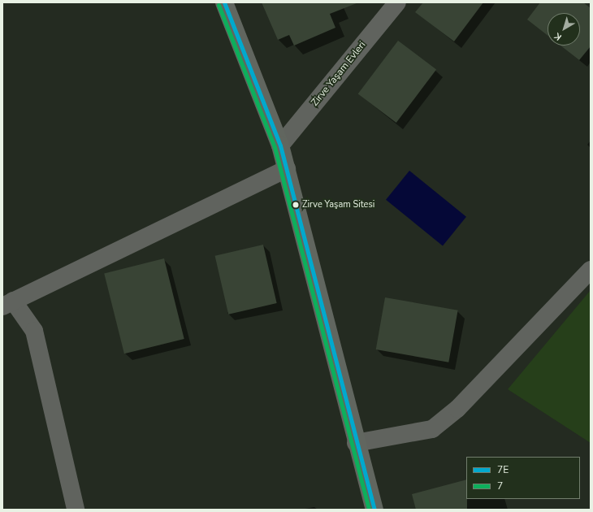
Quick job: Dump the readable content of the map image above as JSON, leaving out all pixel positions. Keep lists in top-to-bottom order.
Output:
{
  "streets": {
    "street": ["Zirve Yaşam Evleri"]
  },
  "places": ["Zirve Yaşam Sitesi"],
  "lines": ["transit line 7E", "transit line 7"],
  "legend": ["7E", "7"],
  "north": "bottom left"
}
